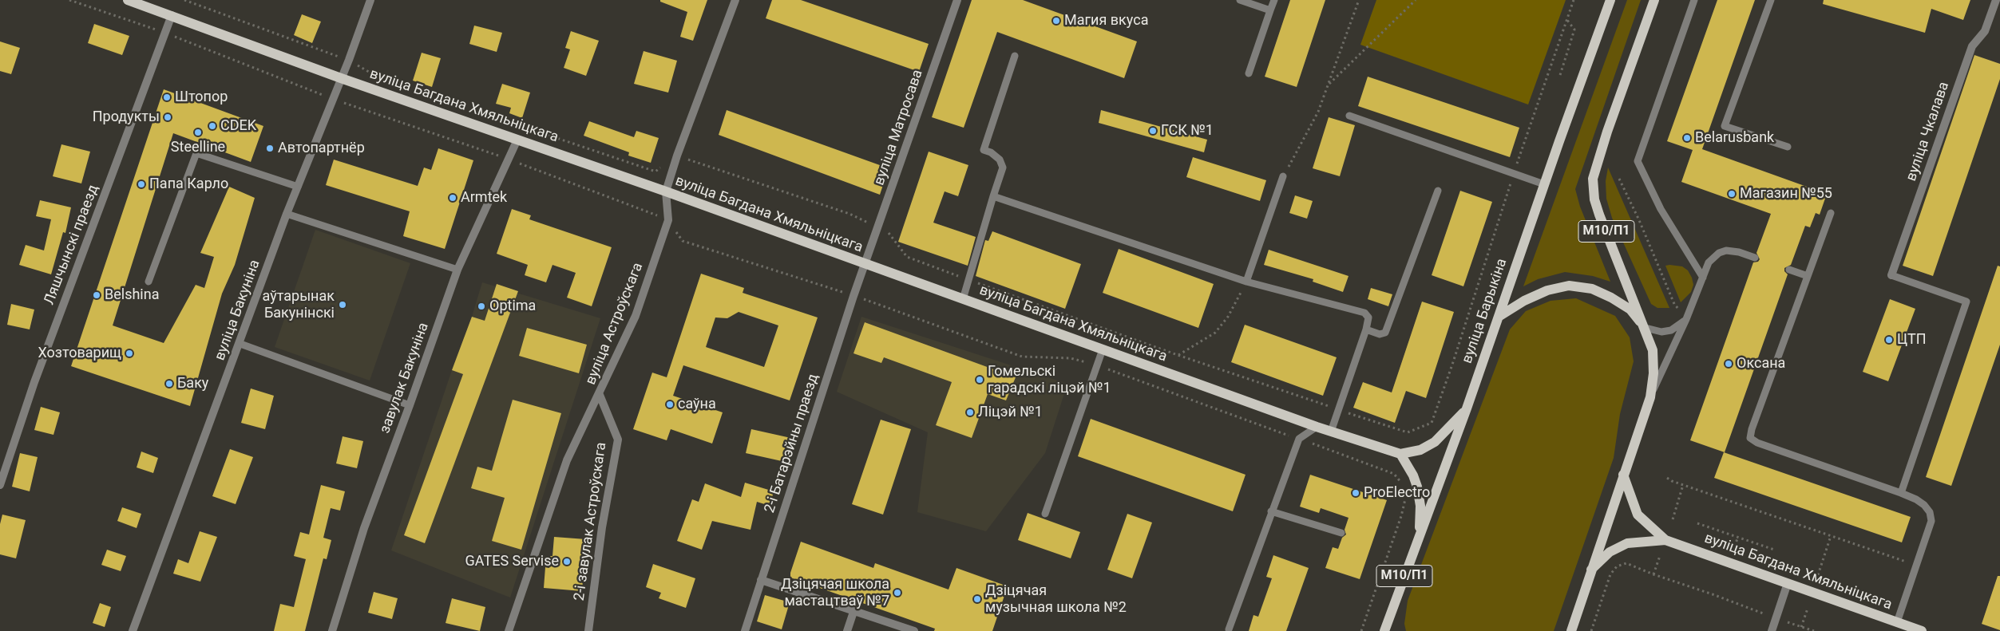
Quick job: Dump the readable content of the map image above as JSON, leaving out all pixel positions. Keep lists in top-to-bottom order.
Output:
{
  "streets": {
    "main road": ["вуліца Багдана Хмяльніцкага", "М10/П1", "вуліца Барыкіна"],
    "street": [
      "вуліца Матросава",
      "вуліца Чкалава",
      "Ляшчынскі праезд",
      "вуліца Бакуніна",
      "вуліца Астроўскага",
      "завулак Бакуніна",
      "2-і Батарэйны праезд",
      "2-і завулак Астроўскага"
    ]
  },
  "crossings": [
    ["вуліца Багдана Хмяльніцкага", "вуліца Матросава"],
    ["вуліца Багдана Хмяльніцкага", "Ляшчынскі праезд"],
    ["вуліца Багдана Хмяльніцкага", "вуліца Бакуніна"],
    ["вуліца Багдана Хмяльніцкага", "вуліца Астроўскага"],
    ["вуліца Багдана Хмяльніцкага", "завулак Бакуніна"],
    ["вуліца Багдана Хмяльніцкага", "2-і Батарэйны праезд"],
    ["вуліца Матросава", "2-і Батарэйны праезд"],
    ["М10/П1", "вуліца Барыкіна"],
    ["вуліца Астроўскага", "2-і завулак Астроўскага"]
  ],
  "places": [
    "Магия вкуса",
    "Штопор",
    "Продукты",
    "CDEK",
    "ГСК №1",
    "Steelline",
    "Belarusbank",
    "Автопартнёр",
    "Папа Карло",
    "Магазин №55",
    "Armtek",
    "Belshina",
    "аўтарынак Бакунінскі",
    "Optima",
    "ЦТП",
    "Хозтоварищ",
    "Оксана",
    "Гомельскі гарадскі ліцэй №1",
    "Баку",
    "саўна",
    "Ліцэй №1",
    "ProElectro",
    "GATES Servise",
    "Дзіцячая школа мастацтваў №7",
    "Дзіцячая музычная школа №2"
  ]
}
